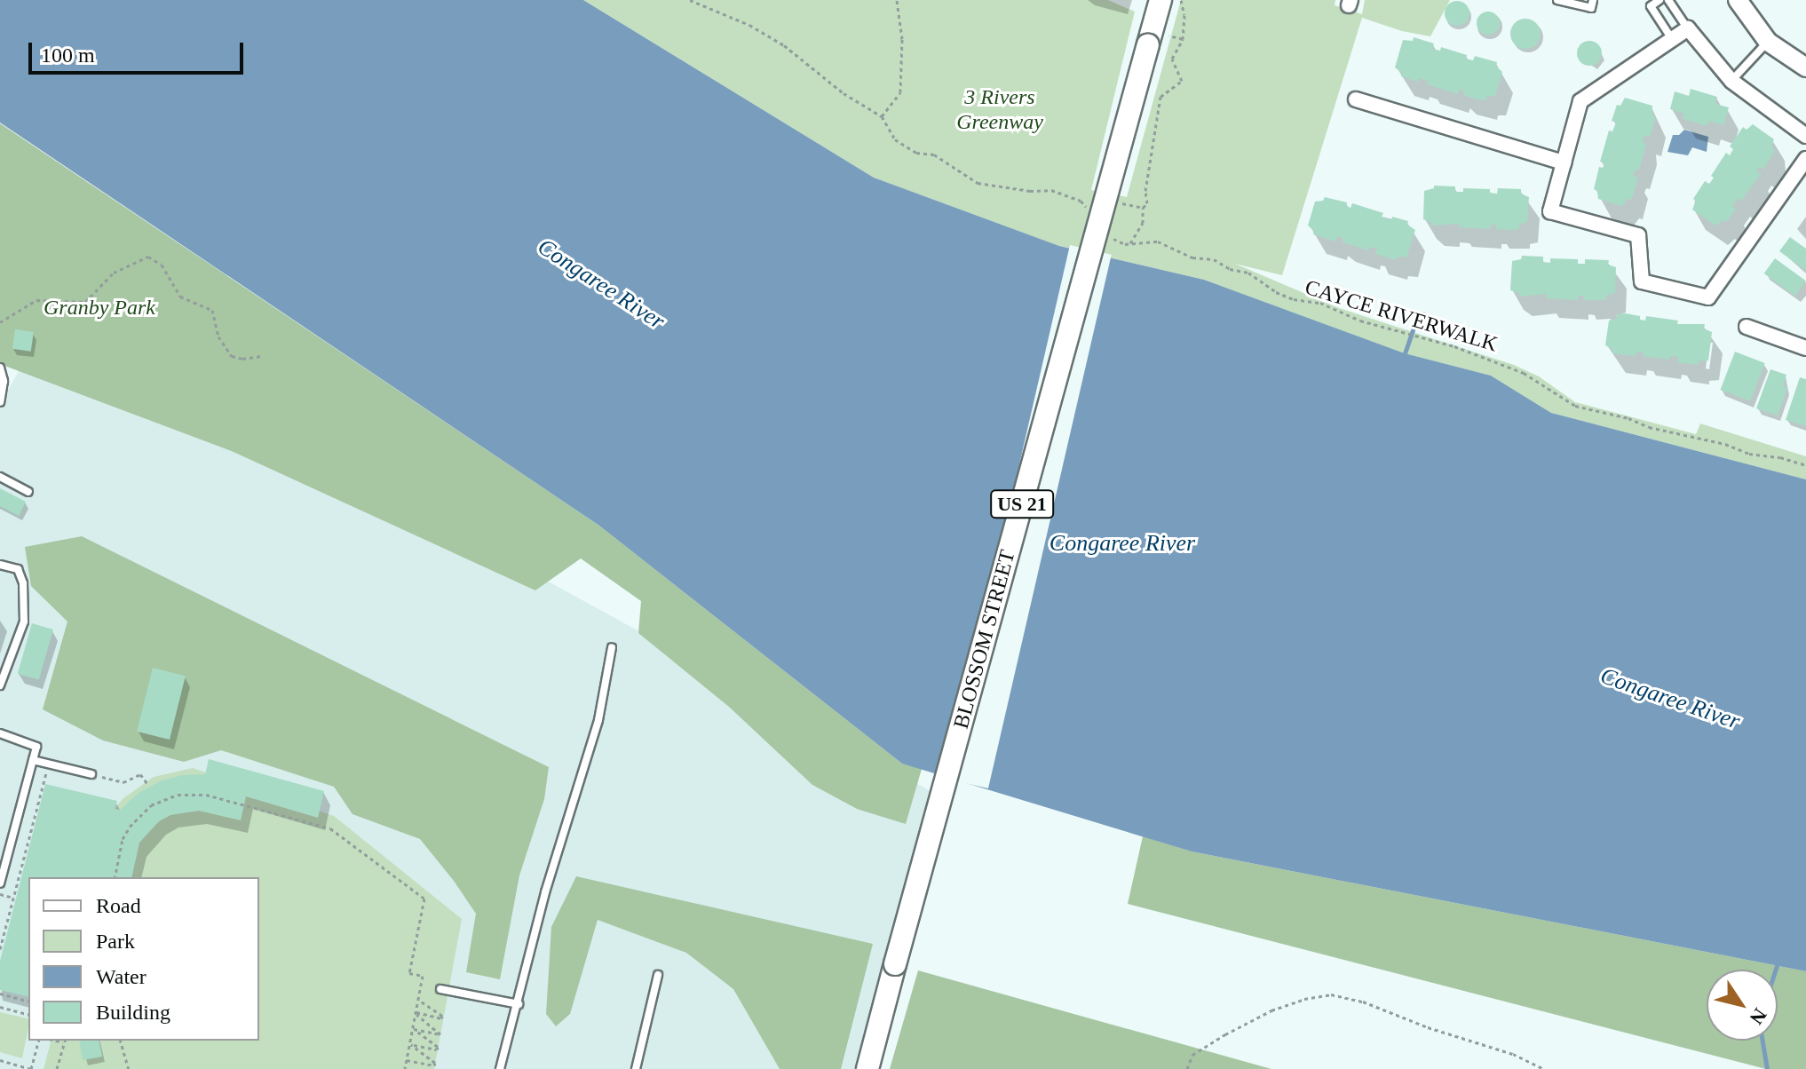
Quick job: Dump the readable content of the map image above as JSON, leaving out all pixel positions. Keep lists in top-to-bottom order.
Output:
{
  "streets": {
    "main road": ["US 21", "BLOSSOM STREET"],
    "path": ["CAYCE RIVERWALK"]
  },
  "water": ["Congaree River"],
  "parks": ["3 Rivers Greenway", "Granby Park"],
  "legend": [
    "Road",
    "Park",
    "Water",
    "Building"
  ],
  "scale_bar": "100 m",
  "north": "bottom right"
}
